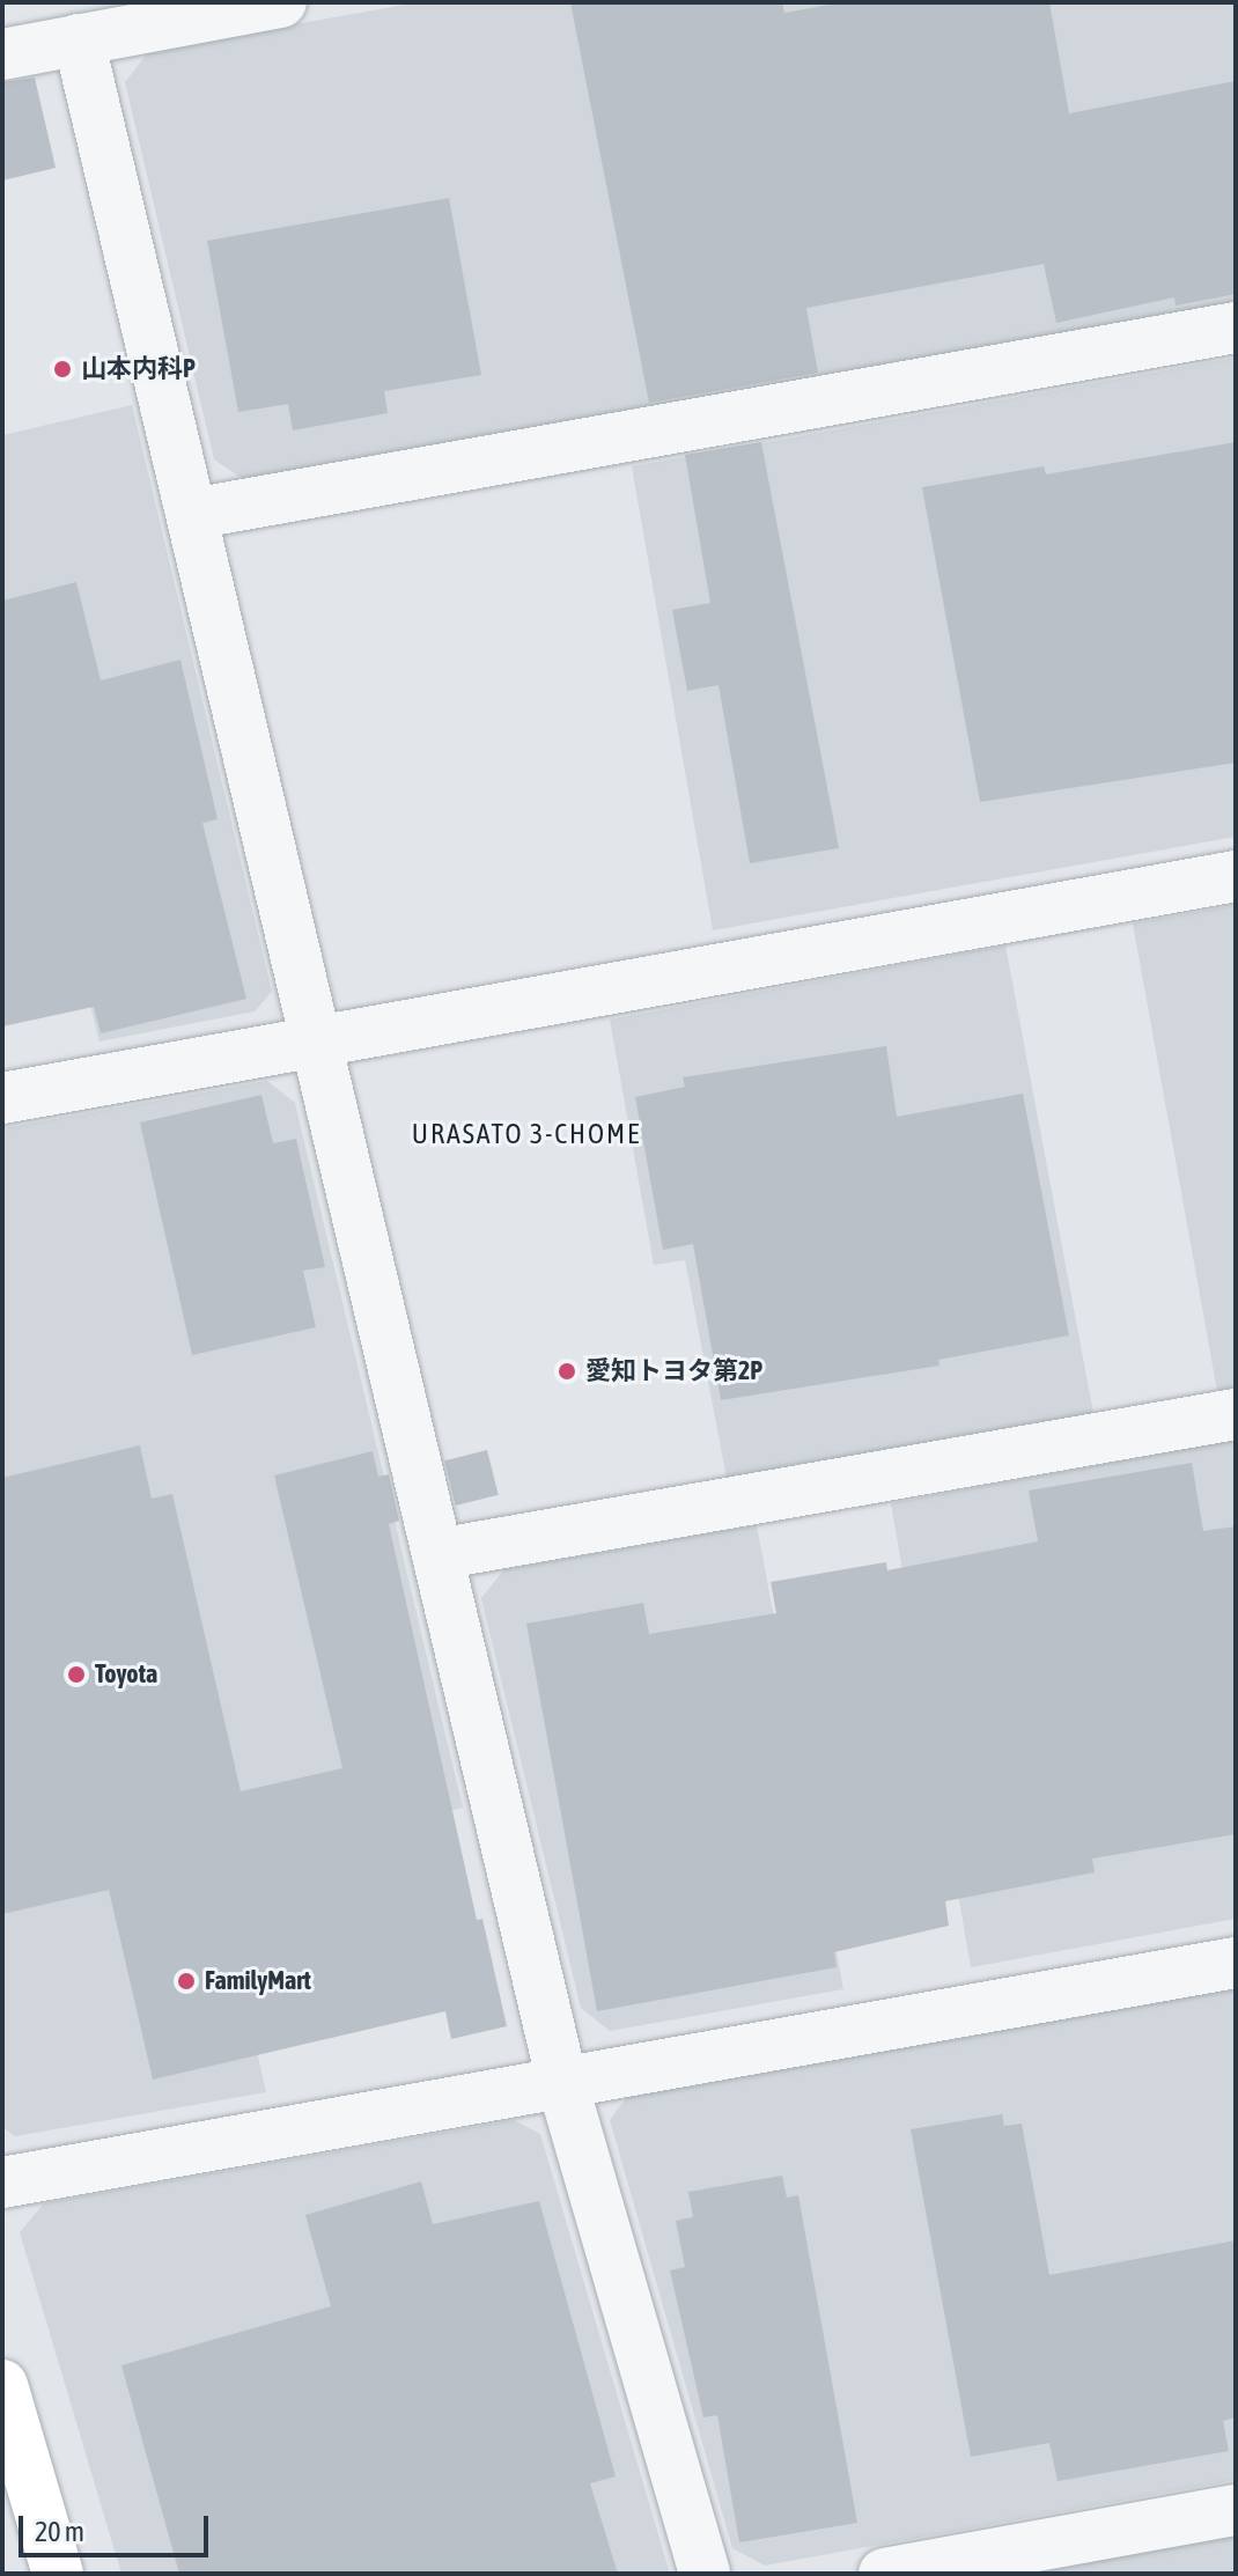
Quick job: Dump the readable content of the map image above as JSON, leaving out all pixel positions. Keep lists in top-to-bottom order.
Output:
{
  "districts": ["URASATO 3-CHOME"],
  "places": [
    "山本内科P",
    "愛知トヨタ第2P",
    "Toyota",
    "FamilyMart"
  ],
  "scale_bar": "20 m"
}
